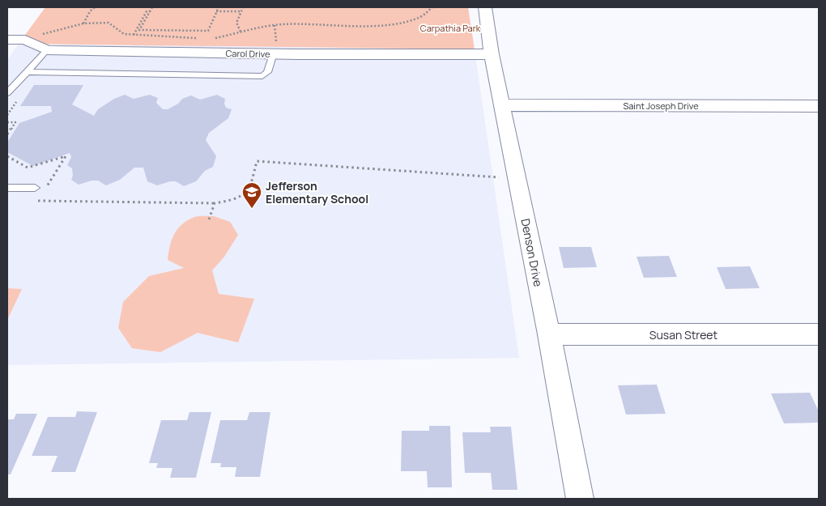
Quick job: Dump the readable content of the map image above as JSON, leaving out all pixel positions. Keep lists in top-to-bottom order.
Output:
{
  "streets": {
    "street": [
      "Carol Drive",
      "Saint Joseph Drive",
      "Denson Drive",
      "Susan Street"
    ]
  },
  "crossings": [
    ["Carol Drive", "Denson Drive"],
    ["Saint Joseph Drive", "Denson Drive"],
    ["Denson Drive", "Susan Street"]
  ],
  "parks": ["Carpathia Park"],
  "places": {
    "school or university": ["Jefferson Elementary School"]
  }
}
